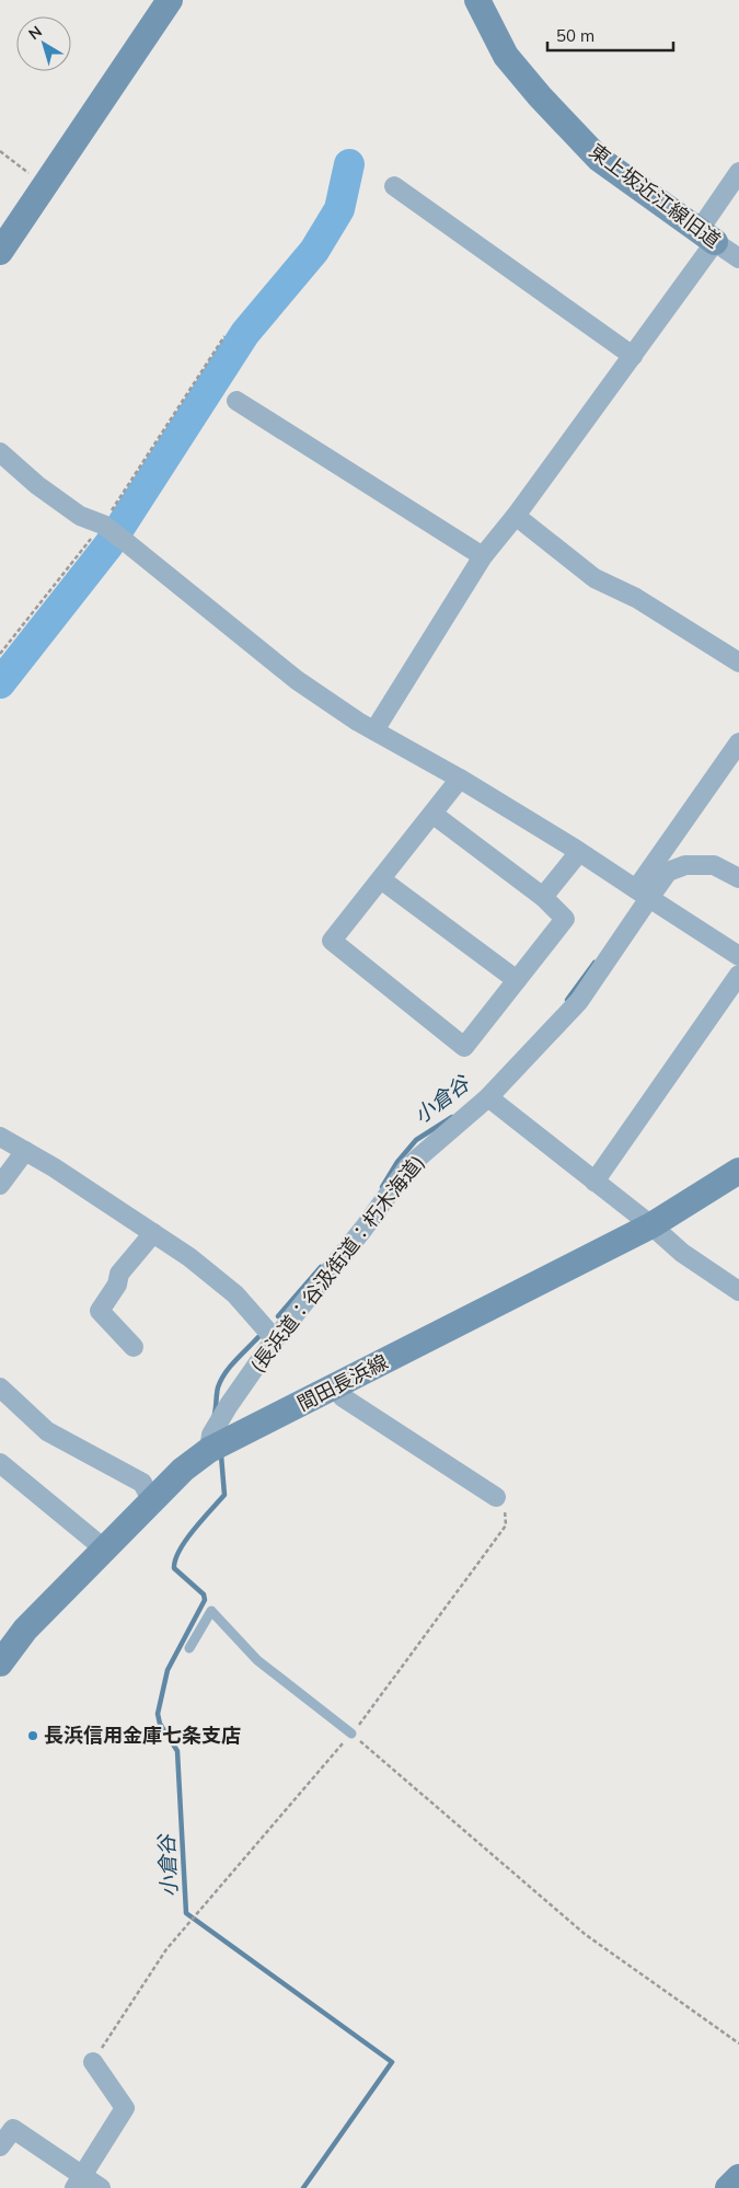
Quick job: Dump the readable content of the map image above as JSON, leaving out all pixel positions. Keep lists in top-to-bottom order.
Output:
{
  "streets": {
    "main road": ["東上坂近江線旧道", "間田長浜線"],
    "street": ["(長浜道：谷汲街道：朽木海道)"]
  },
  "crossings": [
    ["(長浜道：谷汲街道：朽木海道)", "間田長浜線"]
  ],
  "water": ["小倉谷"],
  "places": ["長浜信用金庫七条支店"],
  "scale_bar": "50 m",
  "north": "top left"
}
